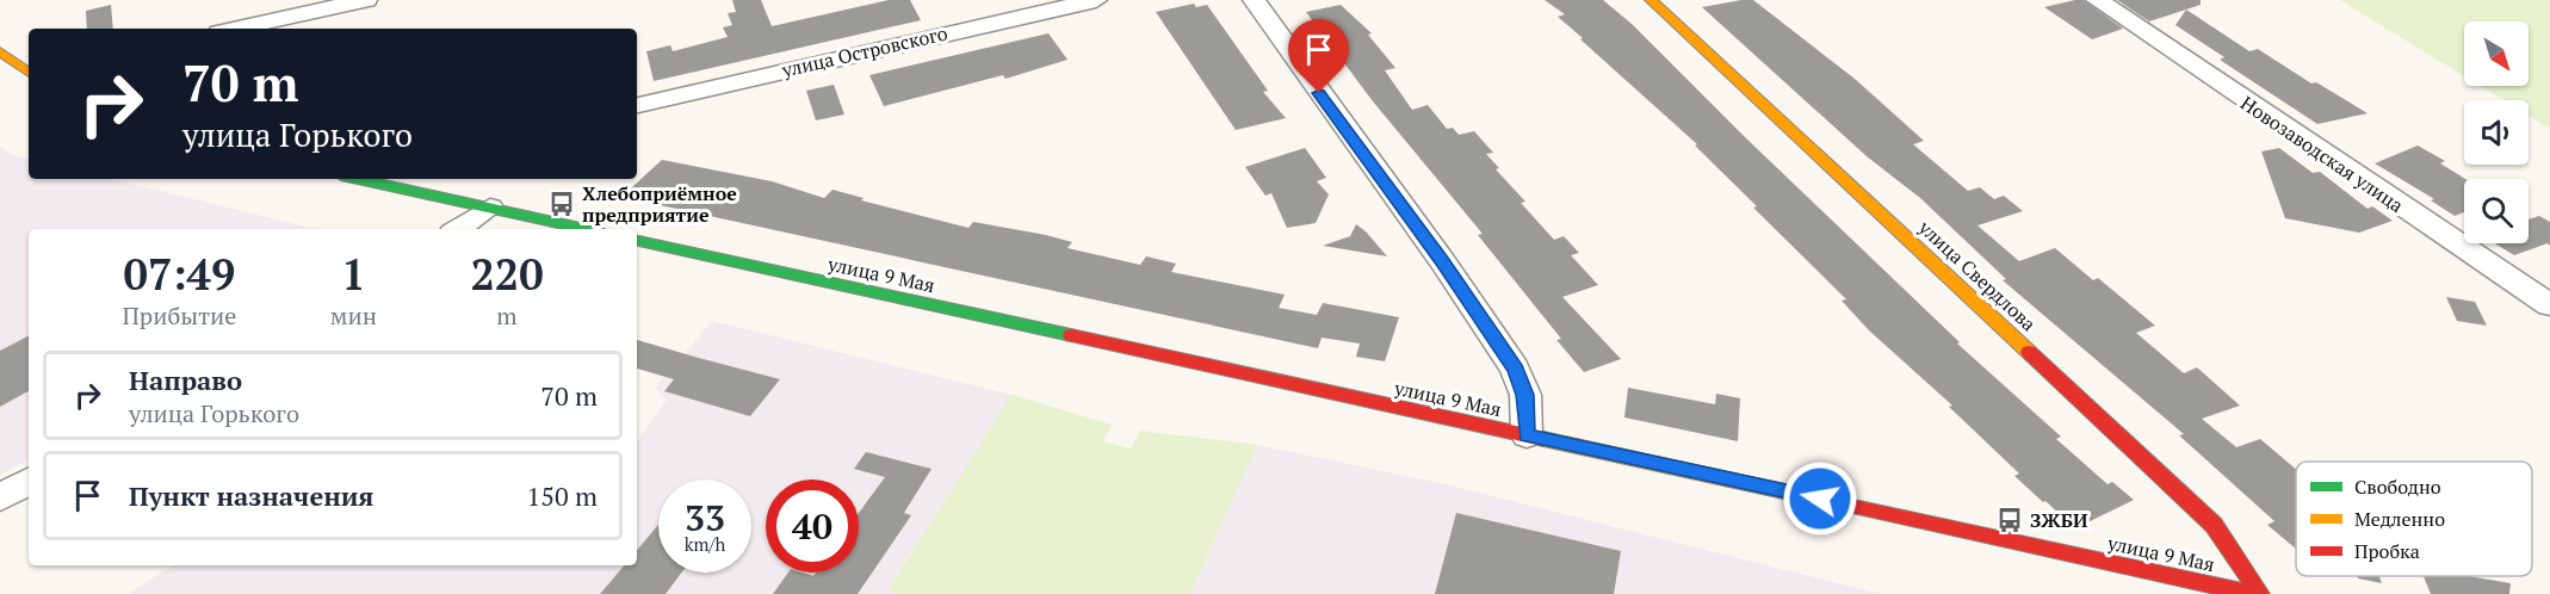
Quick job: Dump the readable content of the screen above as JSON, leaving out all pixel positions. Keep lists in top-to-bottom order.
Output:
{
  "streets": {
    "street": [
      "улица Островского",
      "Новозаводская улица",
      "улица 9 Мая",
      "улица Свердлова"
    ]
  },
  "places": {
    "bus stop": ["Хлебоприёмное предприятие", "ЗЖБИ"]
  },
  "legend": ["Свободно", "Медленно", "Пробка"],
  "north": "bottom right",
  "page": {
    "turn": ["70 m", "улица Горького"],
    "eta": [
      "07:49",
      "Прибытие",
      "1",
      "мин",
      "220",
      "m"
    ],
    "list": [
      {
        "name": "Направо",
        "note": "улица Горького",
        "value": "70 m"
      },
      {
        "name": "Пункт назначения",
        "value": "150 m"
      }
    ],
    "speed": "33 km/h",
    "limit": "40"
  }
}
